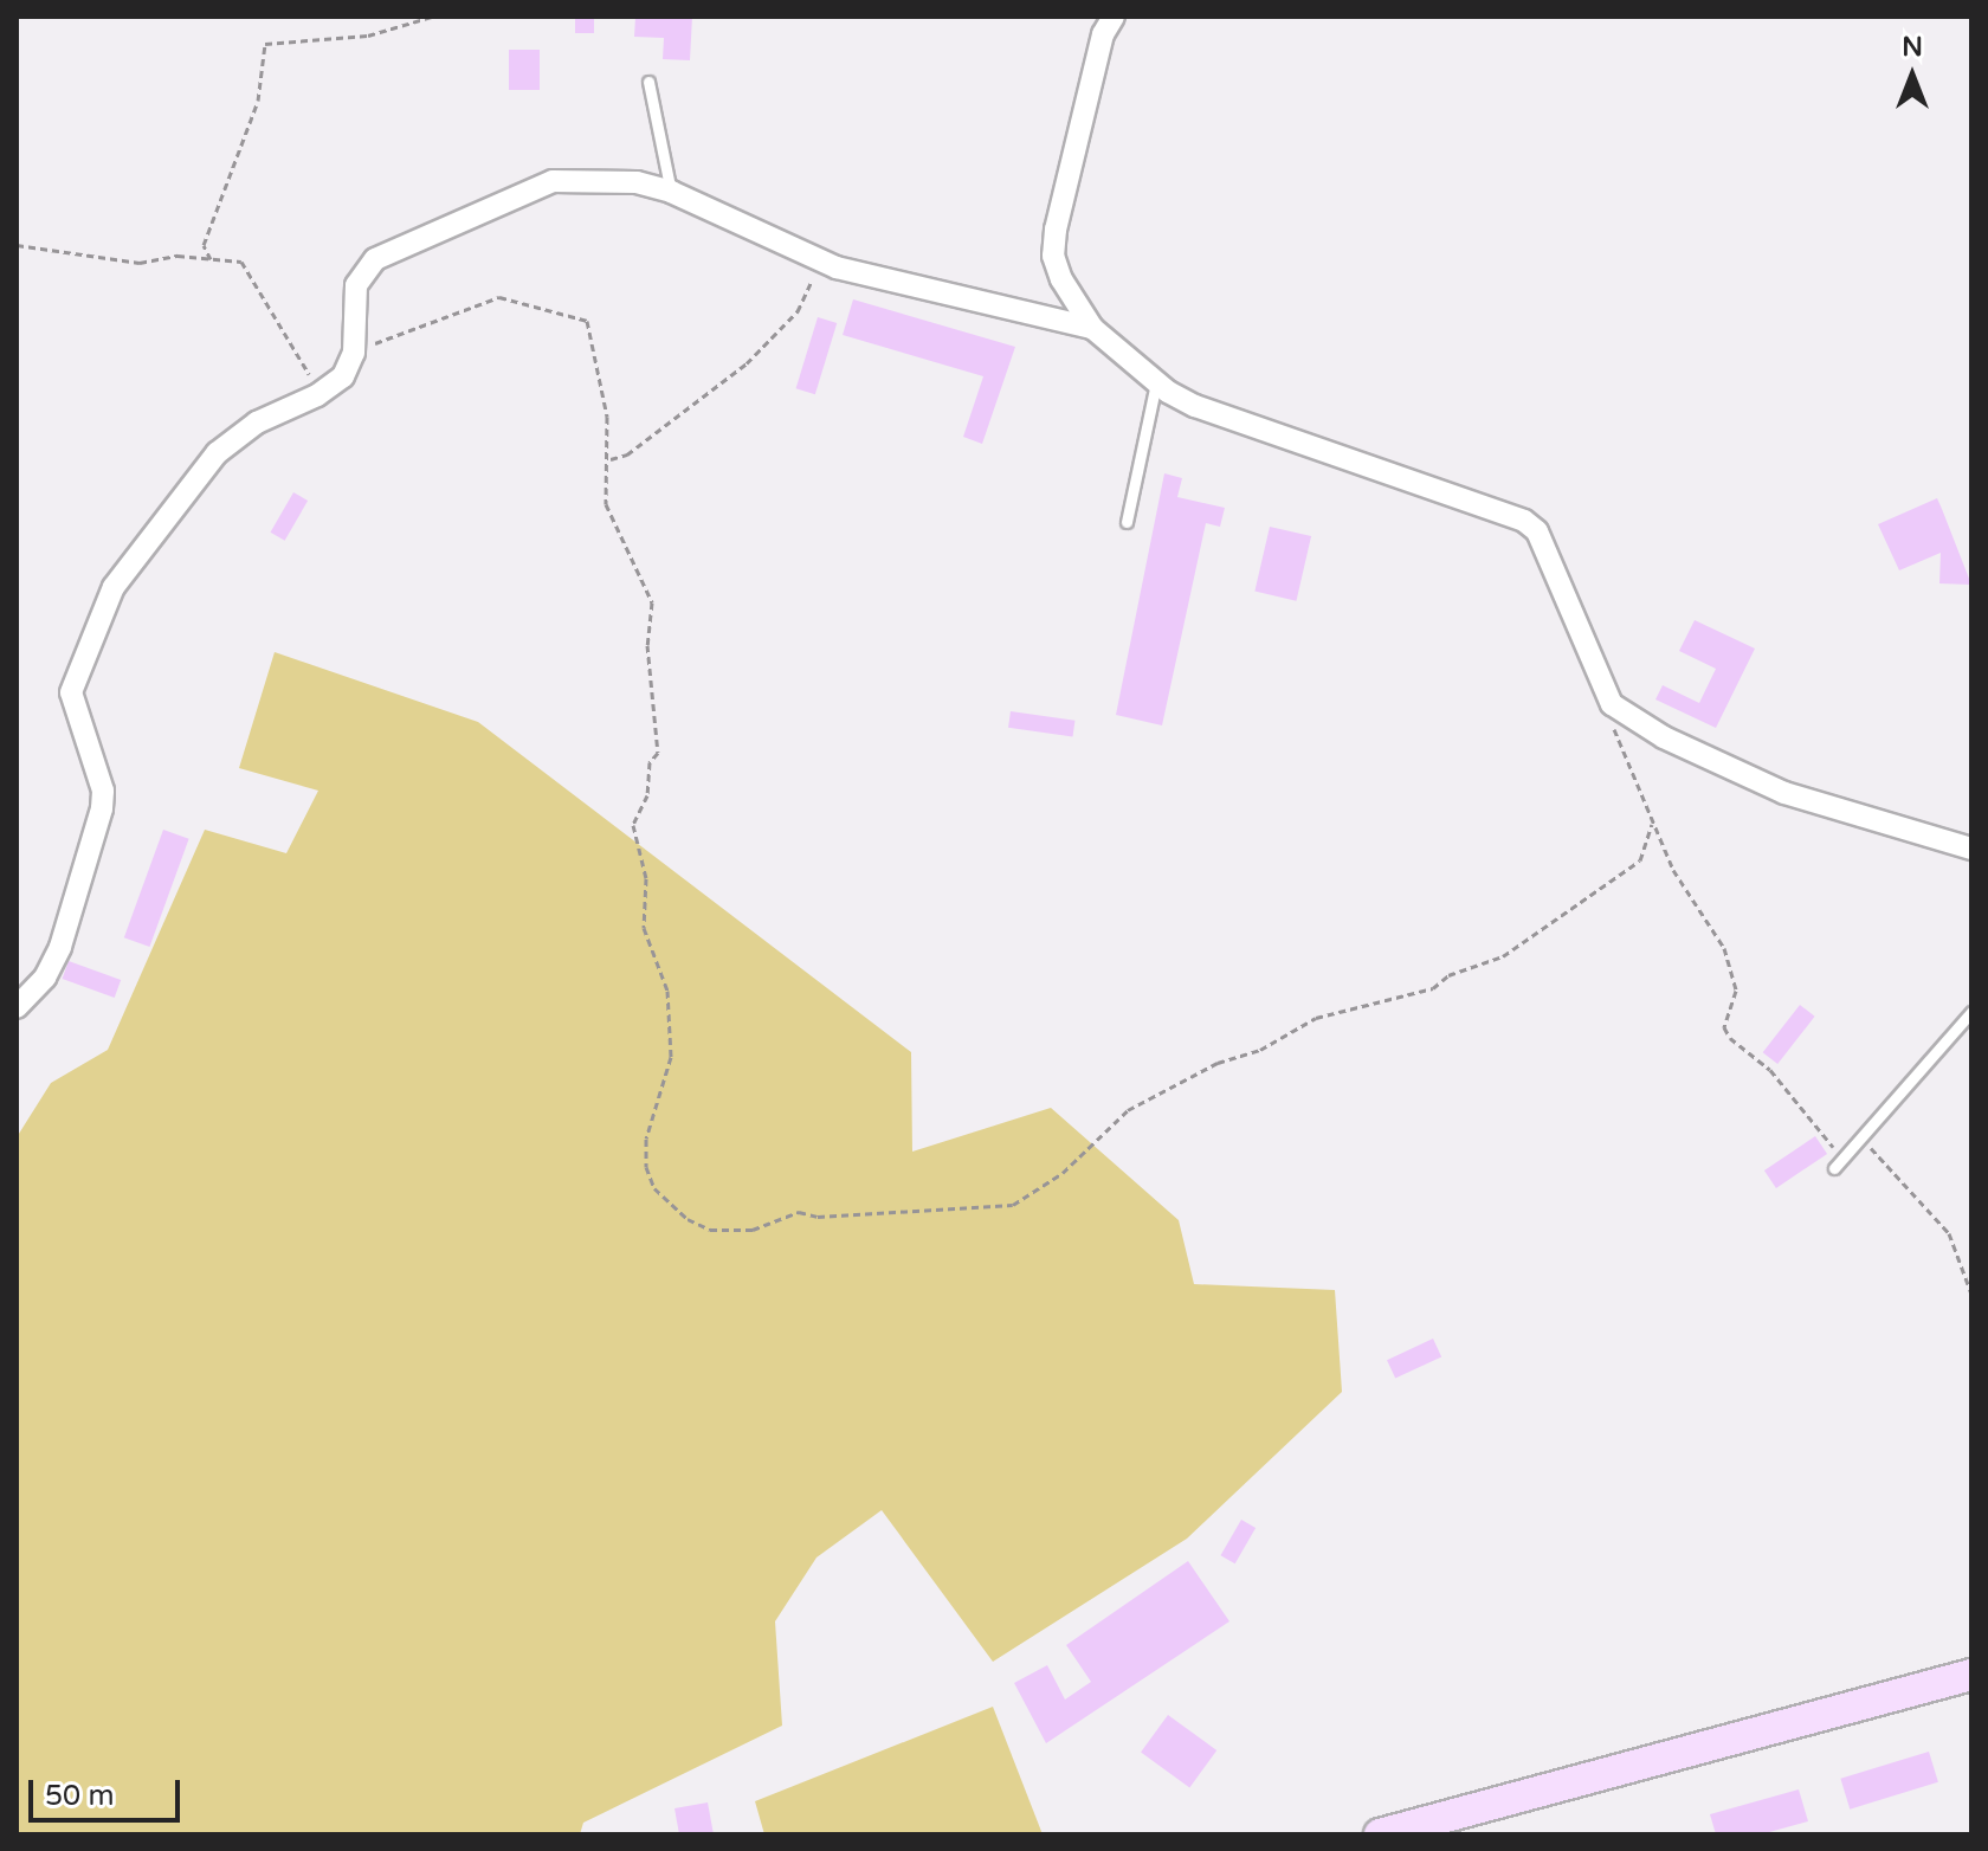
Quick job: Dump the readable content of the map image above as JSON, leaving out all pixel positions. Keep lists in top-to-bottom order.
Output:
{
  "scale_bar": "50 m",
  "north": "top"
}
